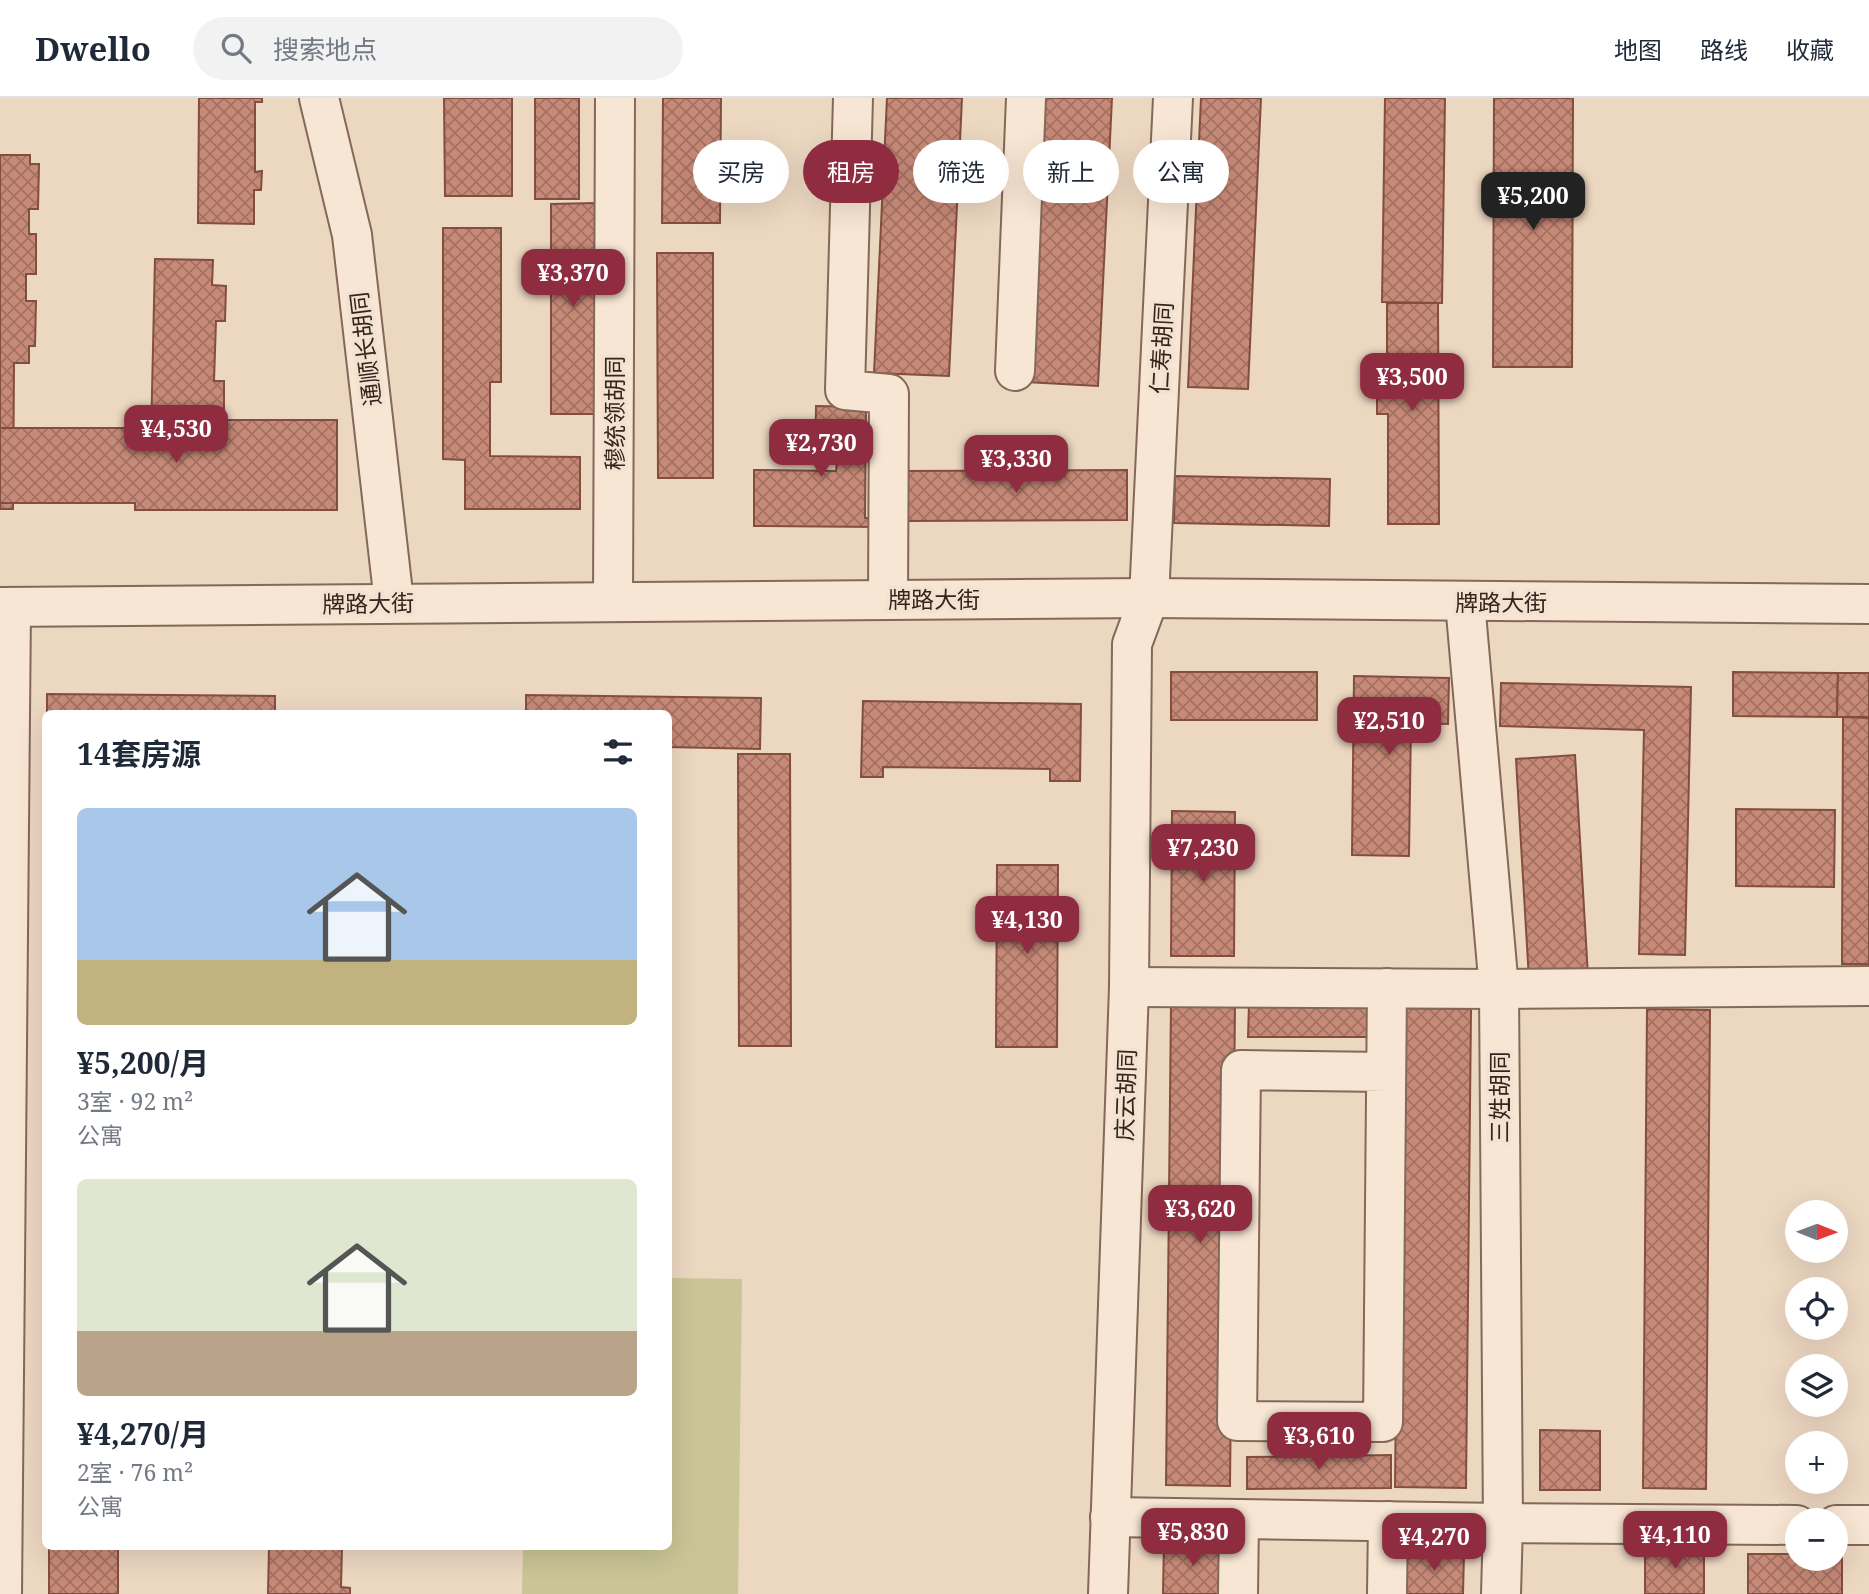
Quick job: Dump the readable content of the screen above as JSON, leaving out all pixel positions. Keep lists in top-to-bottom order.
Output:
{
  "streets": {
    "street": [
      "仁寿胡同",
      "通顺长胡同",
      "穆统领胡同",
      "牌路大街",
      "庆云胡同",
      "三姓胡同"
    ]
  },
  "crossings": [
    ["仁寿胡同", "牌路大街"],
    ["仁寿胡同", "庆云胡同"],
    ["通顺长胡同", "牌路大街"],
    ["穆统领胡同", "牌路大街"],
    ["牌路大街", "庆云胡同"],
    ["牌路大街", "三姓胡同"]
  ],
  "north": "right",
  "page": {
    "header": "Dwello",
    "search": "搜索地点",
    "nav": ["地图", "路线", "收藏"],
    "chip": [
      "买房",
      "租房",
      "筛选",
      "新上",
      "公寓"
    ],
    "price": [
      "¥5,200",
      "¥3,370",
      "¥3,500",
      "¥4,530",
      "¥2,730",
      "¥3,330",
      "¥2,510",
      "¥7,230",
      "¥4,130",
      "¥3,620",
      "¥3,610",
      "¥5,830",
      "¥4,110",
      "¥4,270"
    ],
    "heading": "14套房源",
    "list": [
      {
        "name": "¥5,200/月",
        "note": "3室 · 92 m² · 公寓"
      },
      {
        "name": "¥4,270/月",
        "note": "2室 · 76 m² · 公寓"
      }
    ],
    "map_buttons": ["+", "−"]
  }
}
